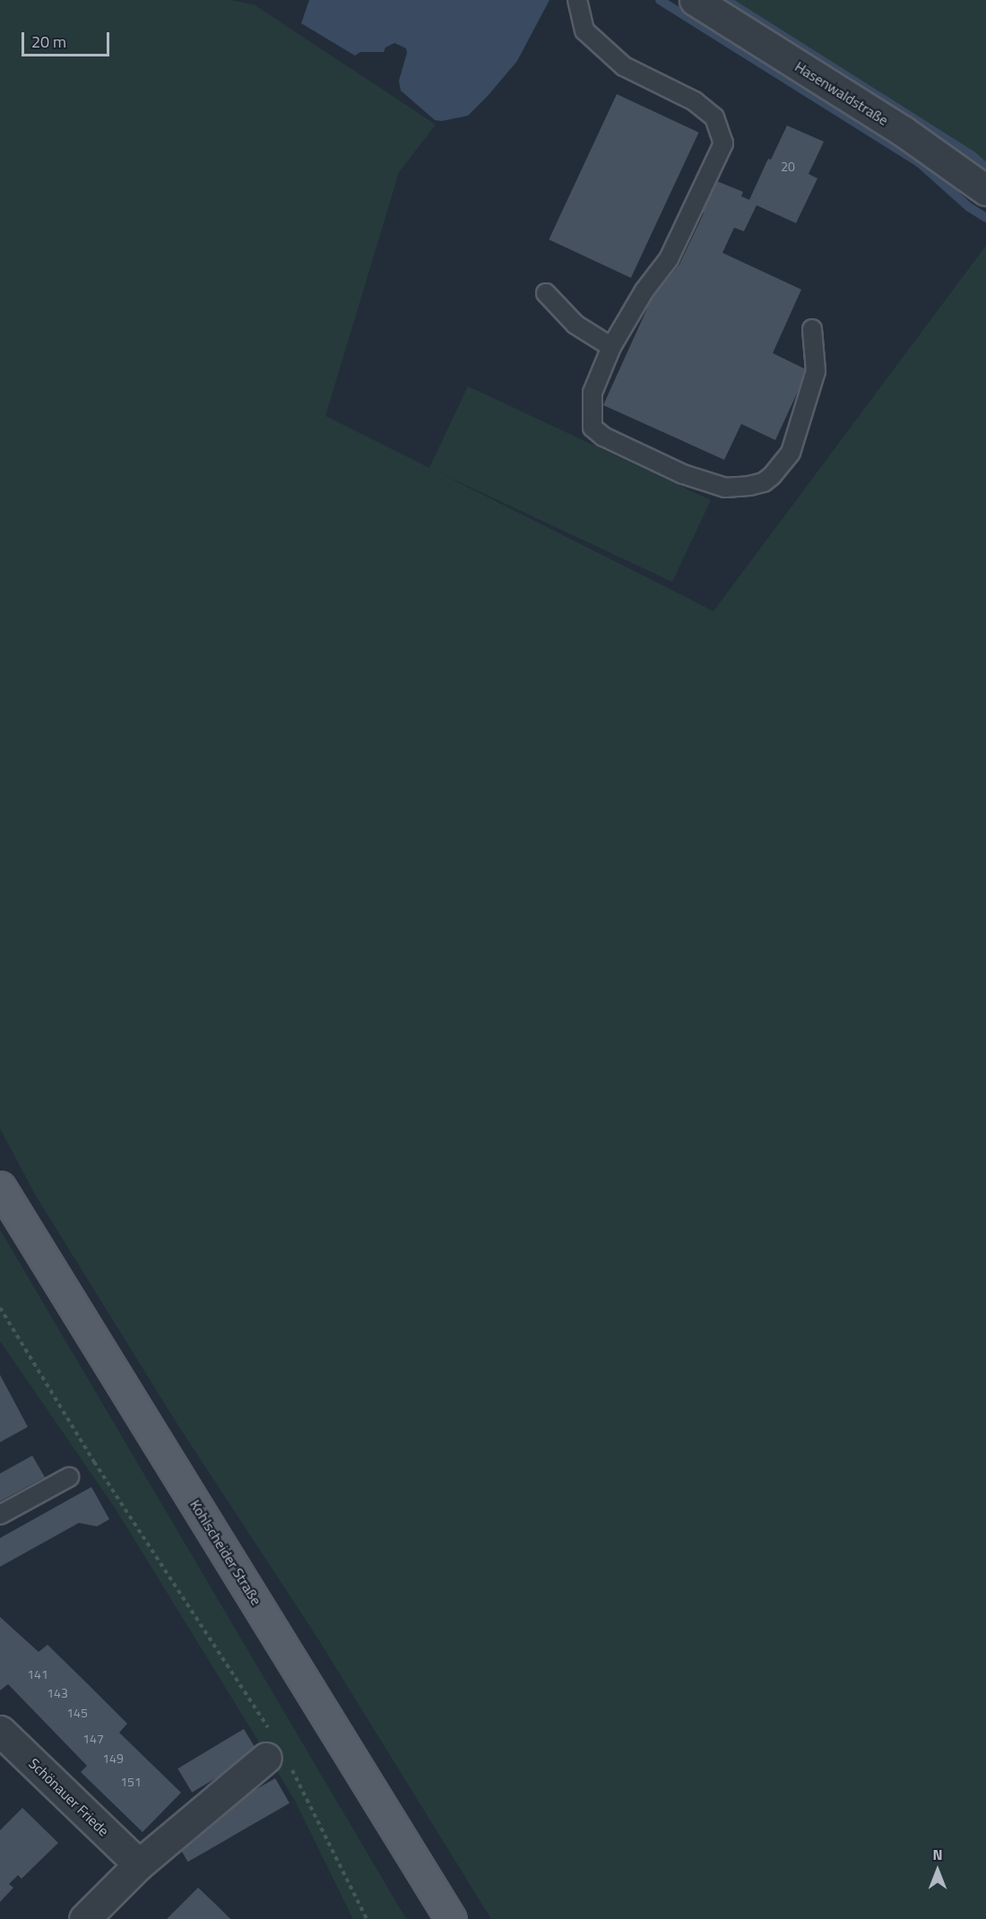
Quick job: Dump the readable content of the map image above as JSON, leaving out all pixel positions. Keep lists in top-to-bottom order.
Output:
{
  "streets": {
    "main road": ["Kohlscheider Straße"],
    "street": ["Hasenwaldstraße", "Schönauer Friede"]
  },
  "house_numbers": [
    "20",
    "141",
    "143",
    "145",
    "147",
    "149",
    "151"
  ],
  "scale_bar": "20 m",
  "north": "top"
}
